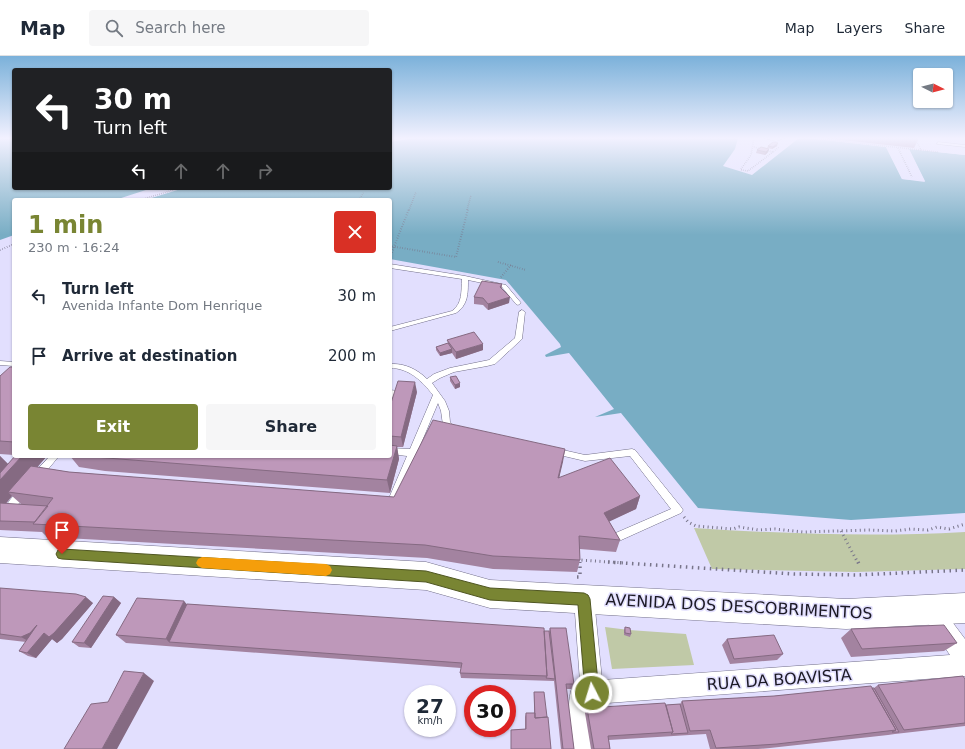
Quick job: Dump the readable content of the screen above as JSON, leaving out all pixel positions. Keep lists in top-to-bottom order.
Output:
{
  "streets": {
    "main road": ["AVENIDA DOS DESCOBRIMENTOS"],
    "street": ["RUA DA BOAVISTA"]
  },
  "north": "right",
  "page": {
    "header": "Map",
    "search": "Search here",
    "nav": ["Map", "Layers", "Share"],
    "turn": ["30 m", "Turn left"],
    "heading": ["1 min", "230 m · 16:24"],
    "list": [
      {
        "name": "Turn left",
        "note": "Avenida Infante Dom Henrique",
        "value": "30 m"
      },
      {
        "name": "Arrive at destination",
        "value": "200 m"
      }
    ],
    "buttons": ["Exit", "Share"],
    "speed": "27 km/h",
    "limit": "30"
  }
}
